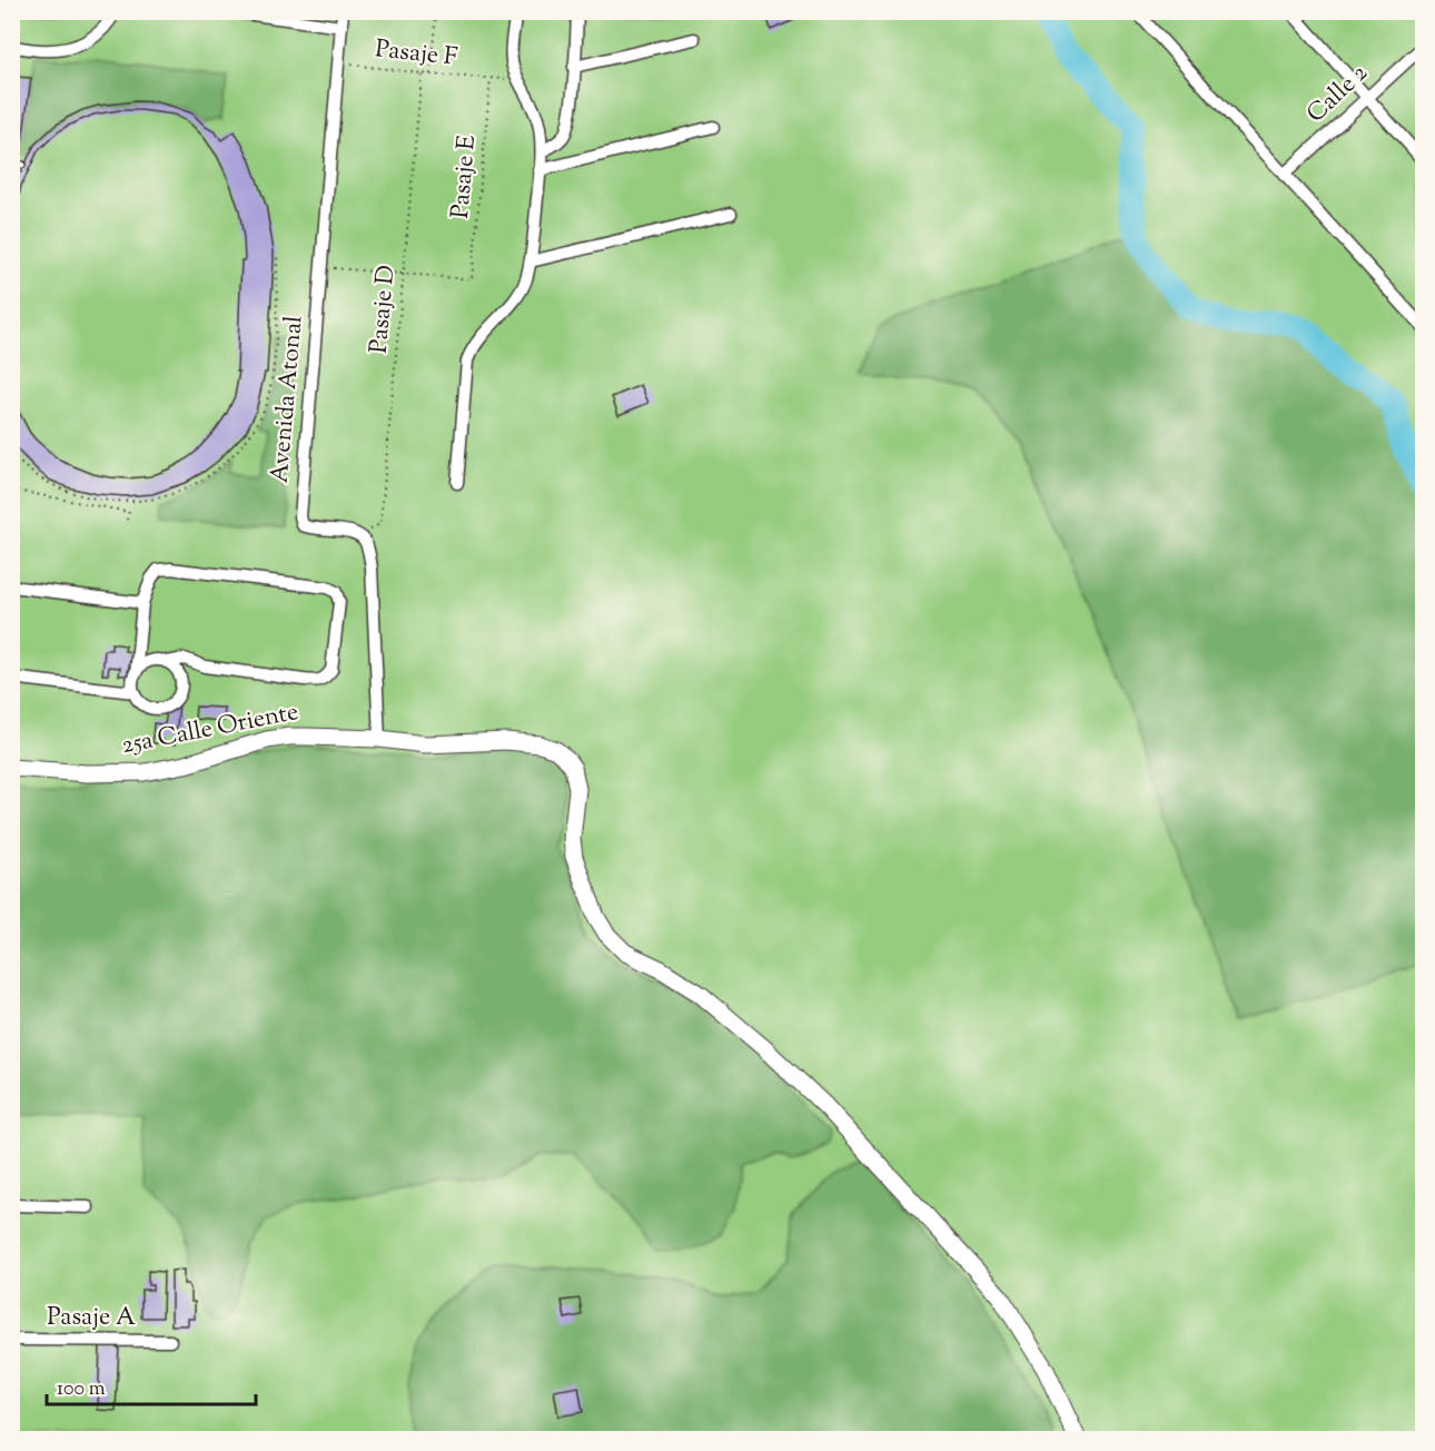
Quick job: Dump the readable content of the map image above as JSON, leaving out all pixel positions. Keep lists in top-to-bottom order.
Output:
{
  "streets": {
    "street": [
      "Calle 2",
      "Avenida Atonal",
      "25a Calle Oriente",
      "Pasaje A"
    ],
    "path": ["Pasaje F", "Pasaje E", "Pasaje D"]
  },
  "crossings": [
    ["Pasaje F", "Pasaje E"],
    ["Pasaje F", "Pasaje D"],
    ["Pasaje F", "Avenida Atonal"],
    ["Pasaje E", "Pasaje D"],
    ["Pasaje D", "Avenida Atonal"]
  ],
  "scale_bar": "100 m"
}
